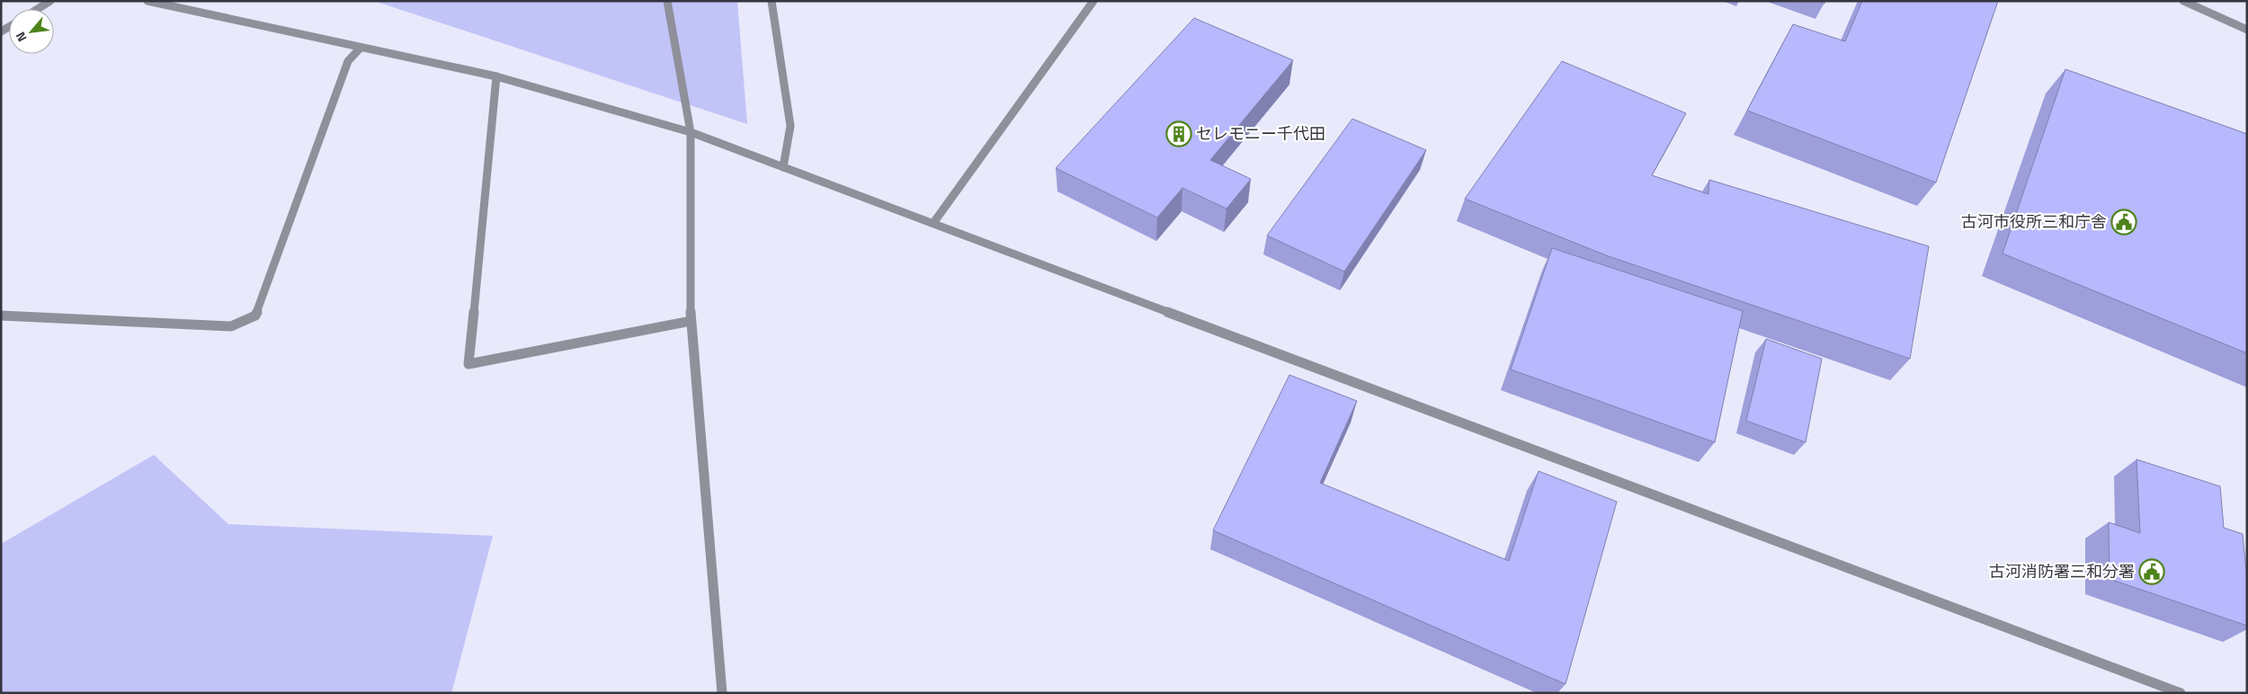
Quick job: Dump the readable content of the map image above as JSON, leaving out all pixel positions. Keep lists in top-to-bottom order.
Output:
{
  "places": {
    "building": ["セレモニー千代田"],
    "public building": ["古河市役所三和庁舎", "古河消防署三和分署"]
  },
  "north": "bottom left"
}
